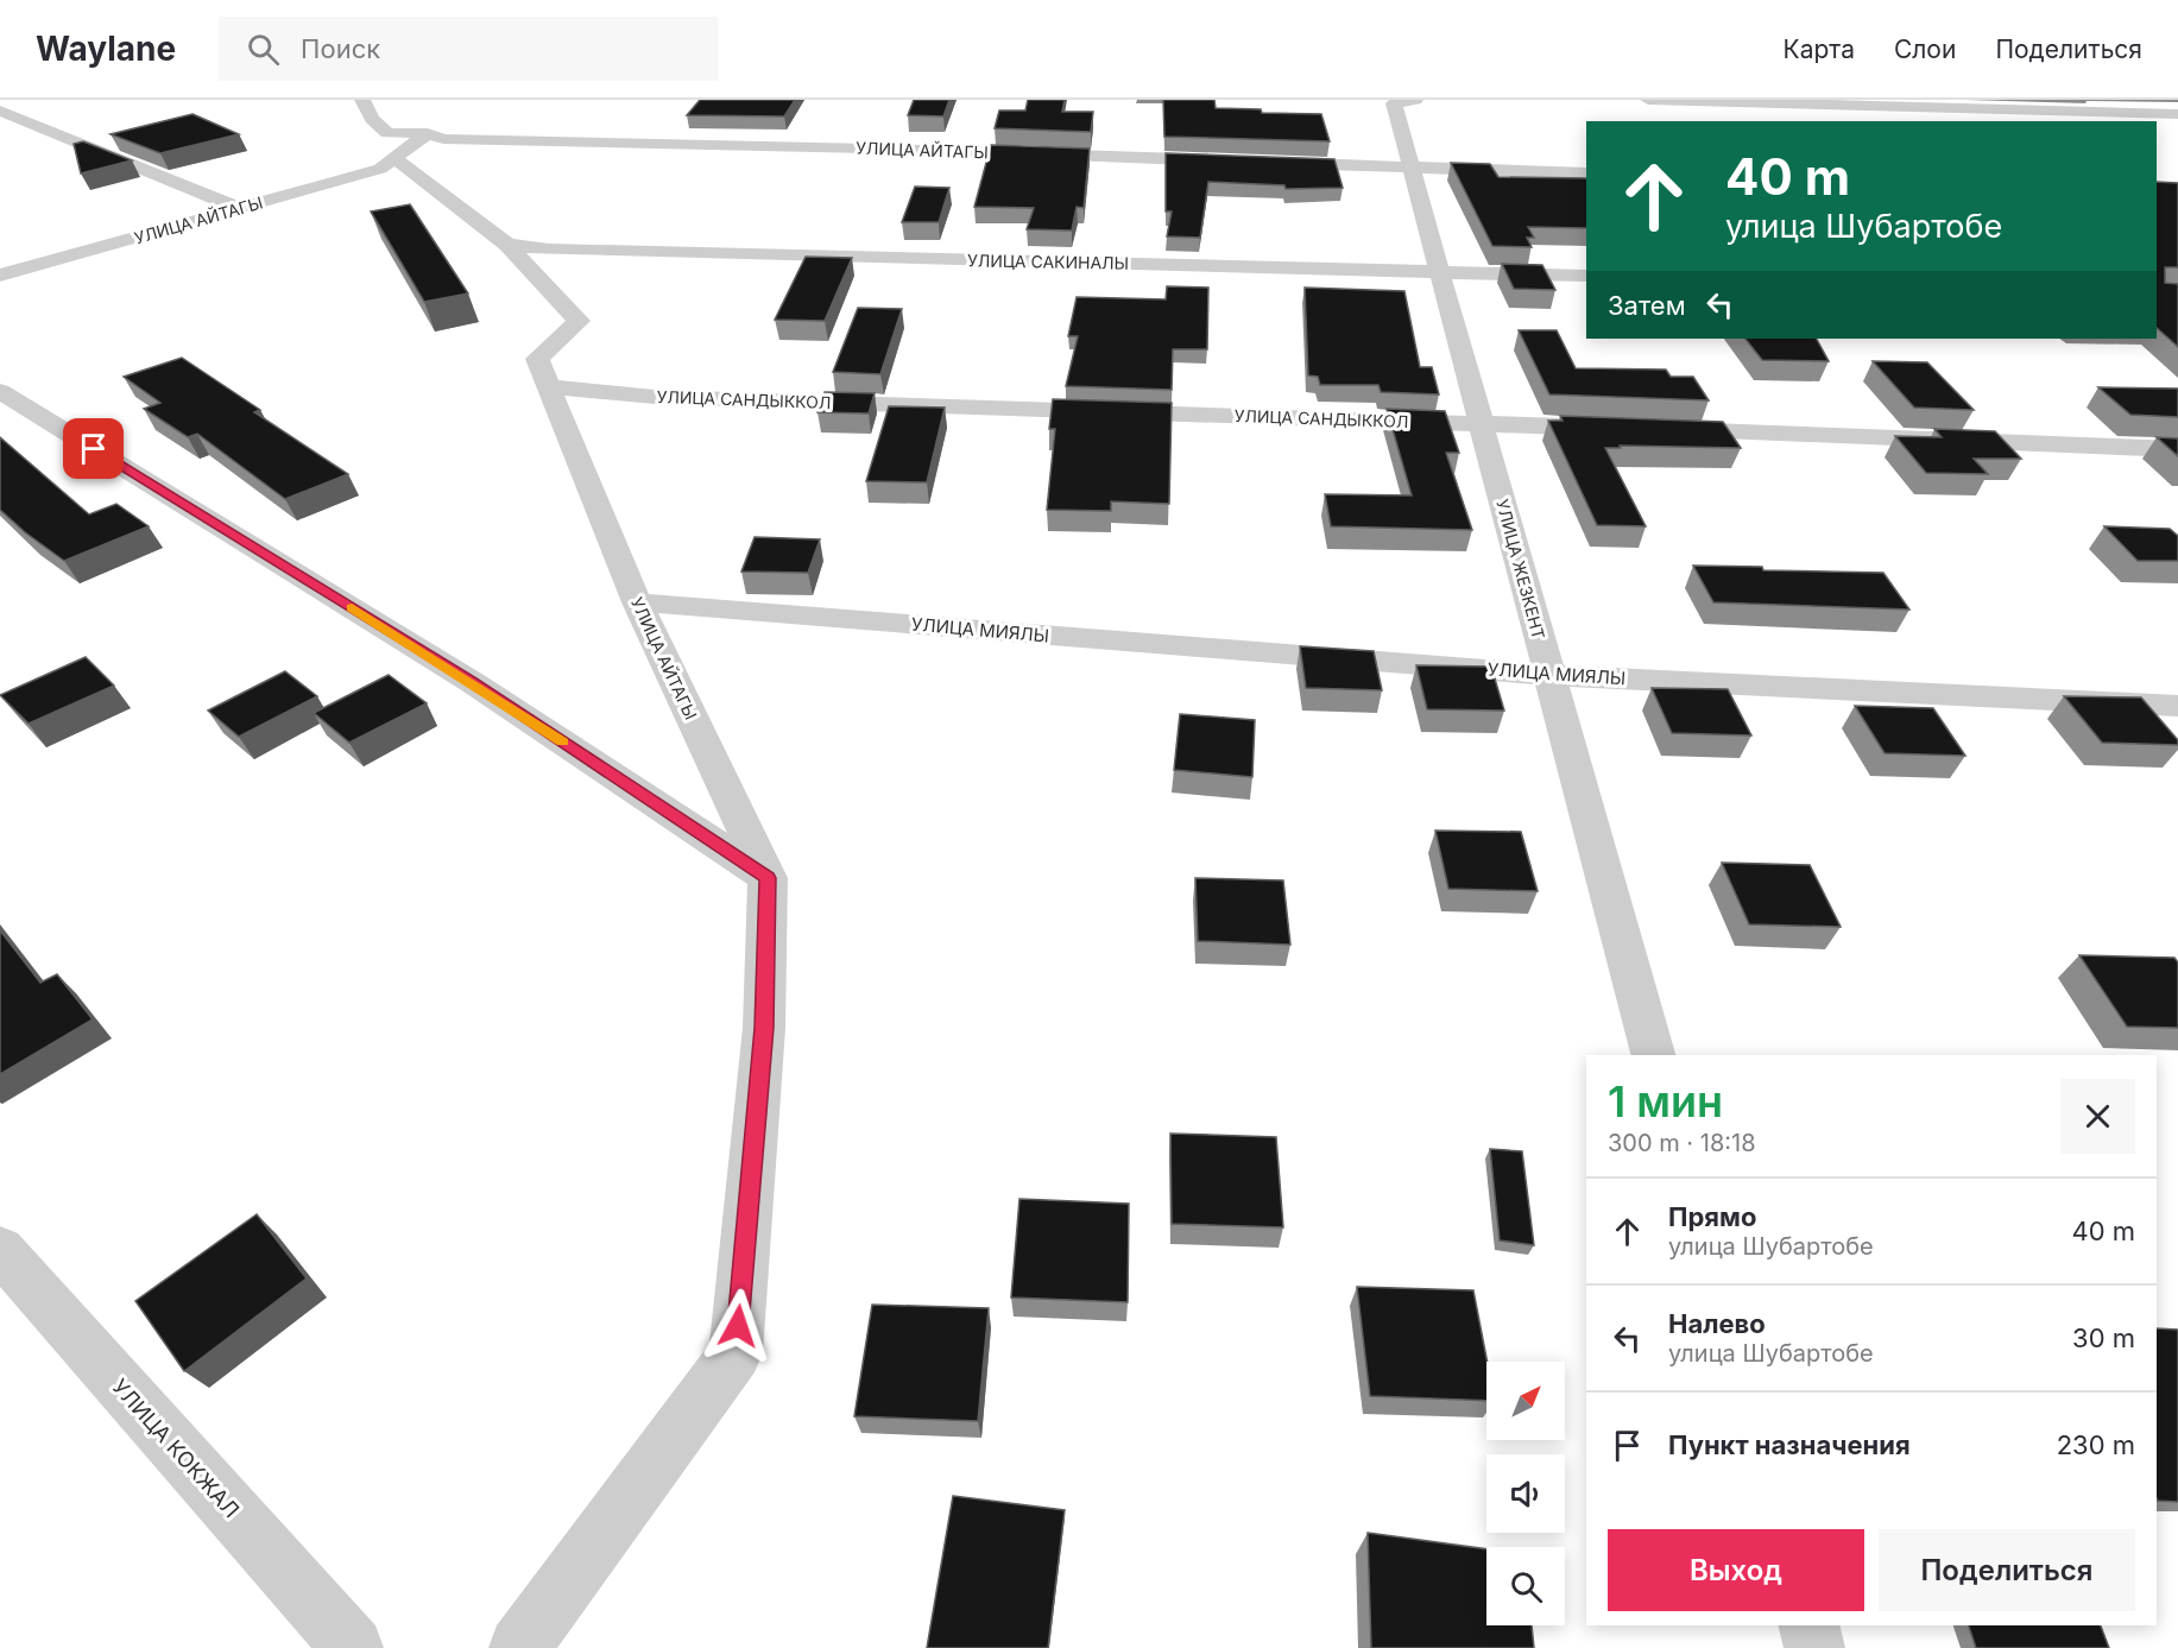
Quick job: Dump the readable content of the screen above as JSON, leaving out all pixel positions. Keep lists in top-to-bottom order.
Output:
{
  "streets": {
    "street": [
      "УЛИЦА АЙТАГЫ",
      "УЛИЦА САКИНАЛЫ",
      "УЛИЦА САНДЫККОЛ",
      "УЛИЦА ЖЕЗКЕНТ",
      "УЛИЦА МИЯЛЫ",
      "УЛИЦА КОКЖАЛ"
    ]
  },
  "crossings": [
    ["УЛИЦА АЙТАГЫ", "УЛИЦА САКИНАЛЫ"],
    ["УЛИЦА АЙТАГЫ", "УЛИЦА САНДЫККОЛ"],
    ["УЛИЦА АЙТАГЫ", "УЛИЦА МИЯЛЫ"],
    ["УЛИЦА САКИНАЛЫ", "УЛИЦА ЖЕЗКЕНТ"],
    ["УЛИЦА САНДЫККОЛ", "УЛИЦА ЖЕЗКЕНТ"],
    ["УЛИЦА ЖЕЗКЕНТ", "УЛИЦА МИЯЛЫ"]
  ],
  "north": "top right",
  "page": {
    "header": "Waylane",
    "search": "Поиск",
    "nav": ["Карта", "Слои", "Поделиться"],
    "turn": ["40 m", "улица Шубартобе"],
    "then": "Затем",
    "heading": ["1 мин", "300 m · 18:18"],
    "list": [
      {
        "name": "Прямо",
        "note": "улица Шубартобе",
        "value": "40 m"
      },
      {
        "name": "Налево",
        "note": "улица Шубартобе",
        "value": "30 m"
      },
      {
        "name": "Пункт назначения",
        "value": "230 m"
      }
    ],
    "buttons": ["Выход", "Поделиться"]
  }
}
